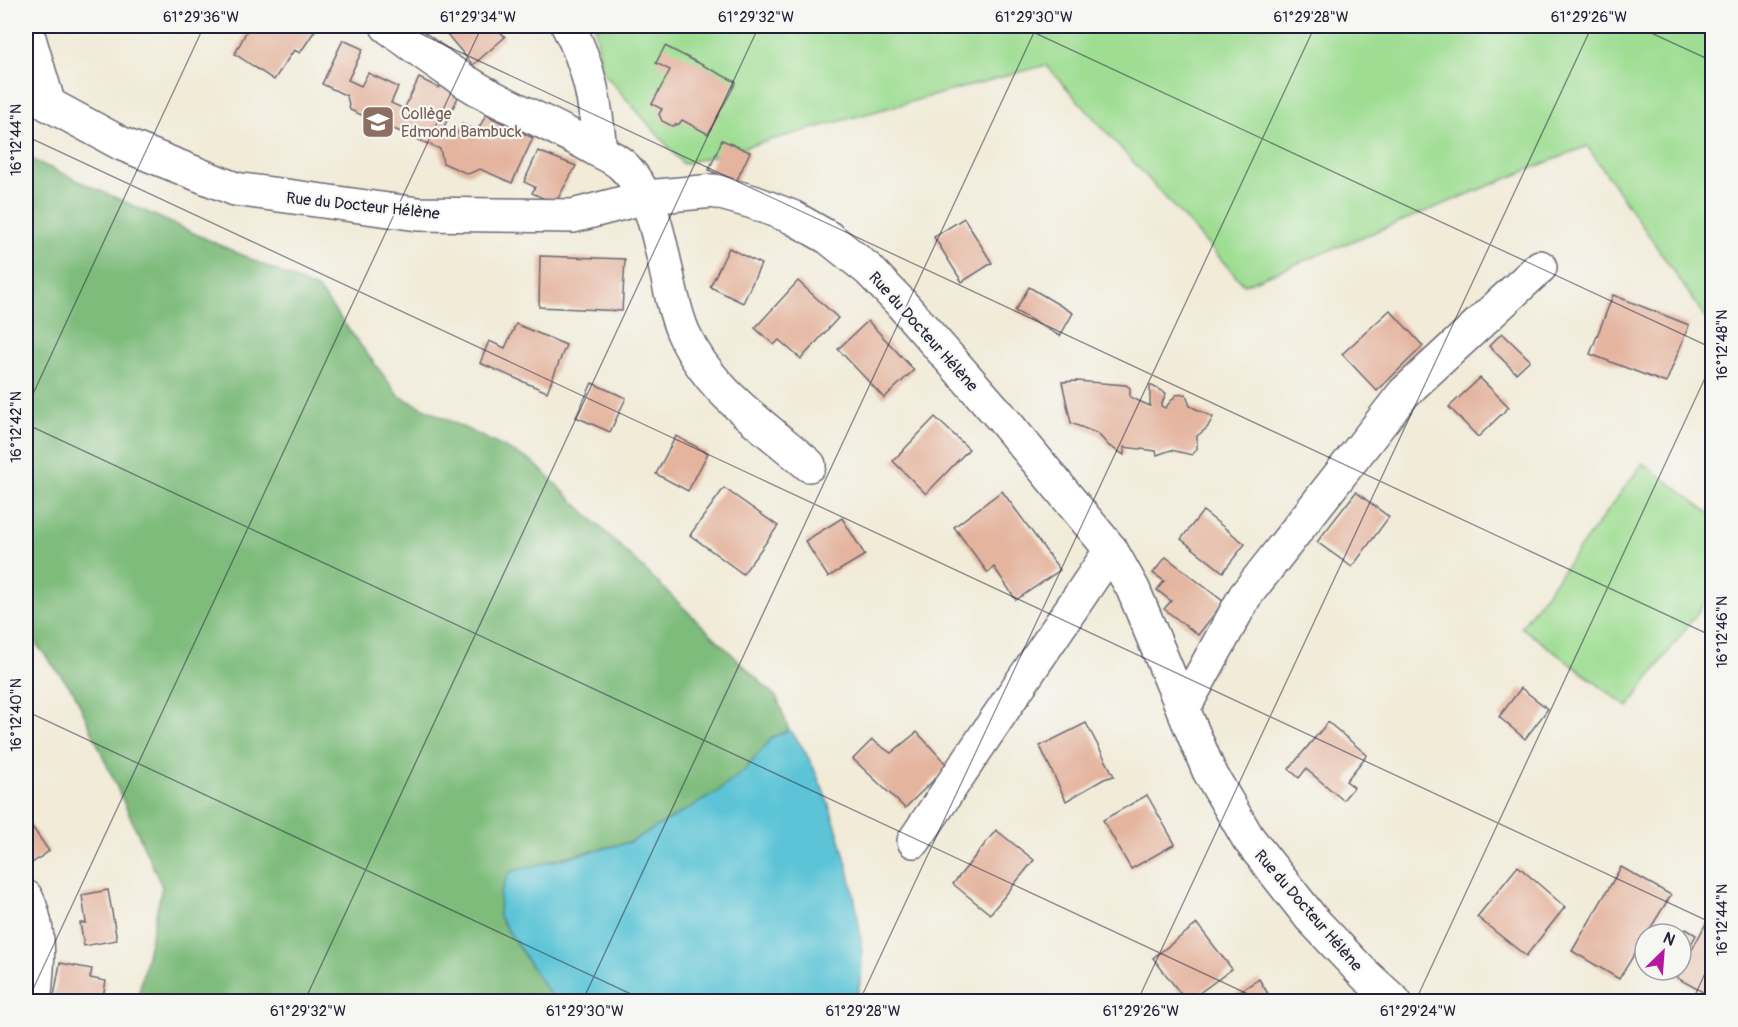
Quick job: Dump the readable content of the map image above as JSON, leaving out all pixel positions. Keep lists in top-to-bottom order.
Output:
{
  "streets": {
    "street": ["Rue du Docteur Hélène"]
  },
  "places": {
    "school or university": ["Collège Edmond Bambuck"]
  },
  "north": "top right",
  "coordinates": [
    "61°29'36\"W",
    "61°29'34\"W",
    "61°29'32\"W",
    "61°29'30\"W",
    "61°29'28\"W",
    "61°29'26\"W",
    "16°12'44\"N",
    "16°12'48\"N",
    "16°12'42\"N",
    "16°12'46\"N",
    "16°12'40\"N",
    "61°29'24\"W"
  ]
}
